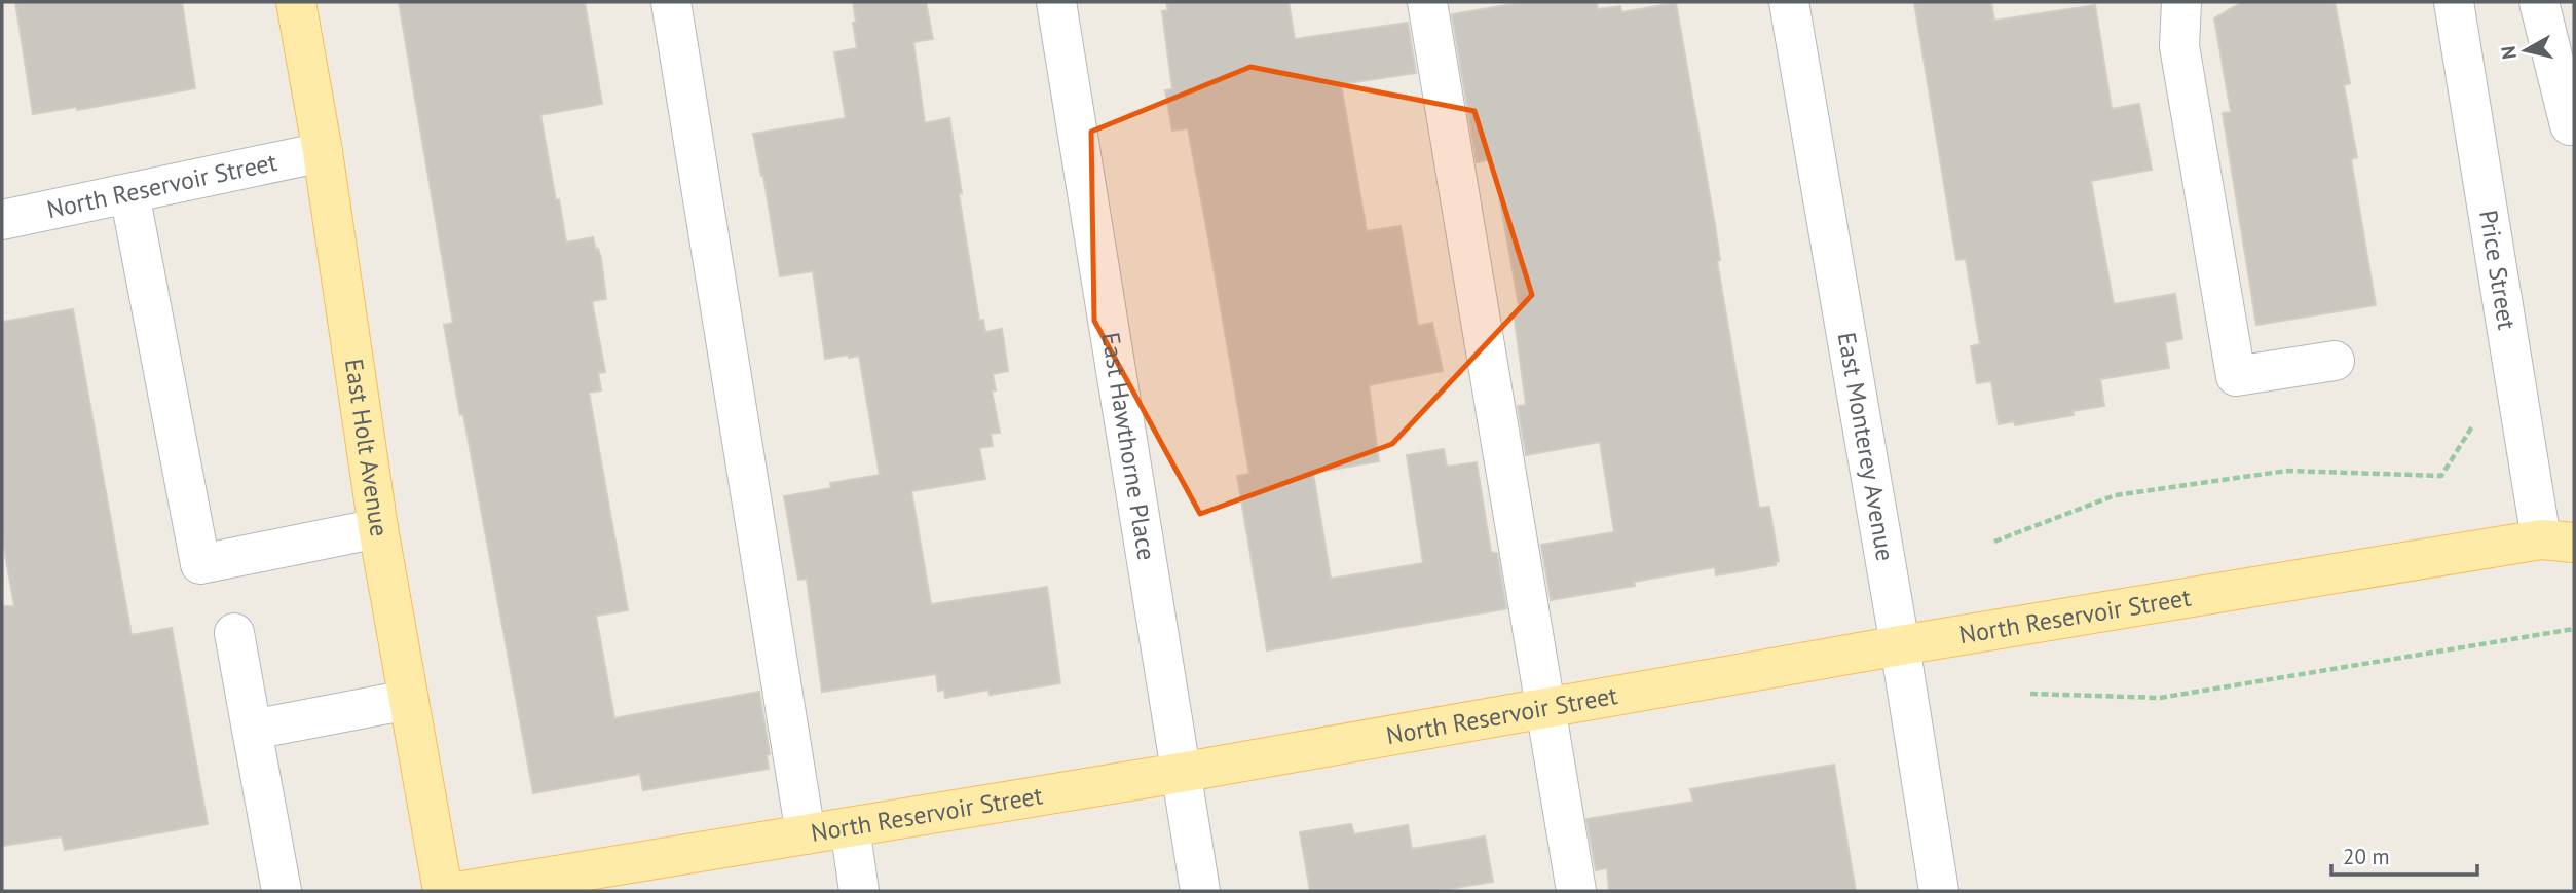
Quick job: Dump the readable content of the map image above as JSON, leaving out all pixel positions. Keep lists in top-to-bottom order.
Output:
{
  "streets": {
    "main road": ["North Reservoir Street", "East Holt Avenue"],
    "street": ["Price Street", "East Monterey Avenue", "East Hawthorne Place"]
  },
  "crossings": [
    ["North Reservoir Street", "Price Street"],
    ["North Reservoir Street", "East Monterey Avenue"],
    ["North Reservoir Street", "East Holt Avenue"],
    ["North Reservoir Street", "East Hawthorne Place"]
  ],
  "scale_bar": "20 m",
  "north": "left"
}
